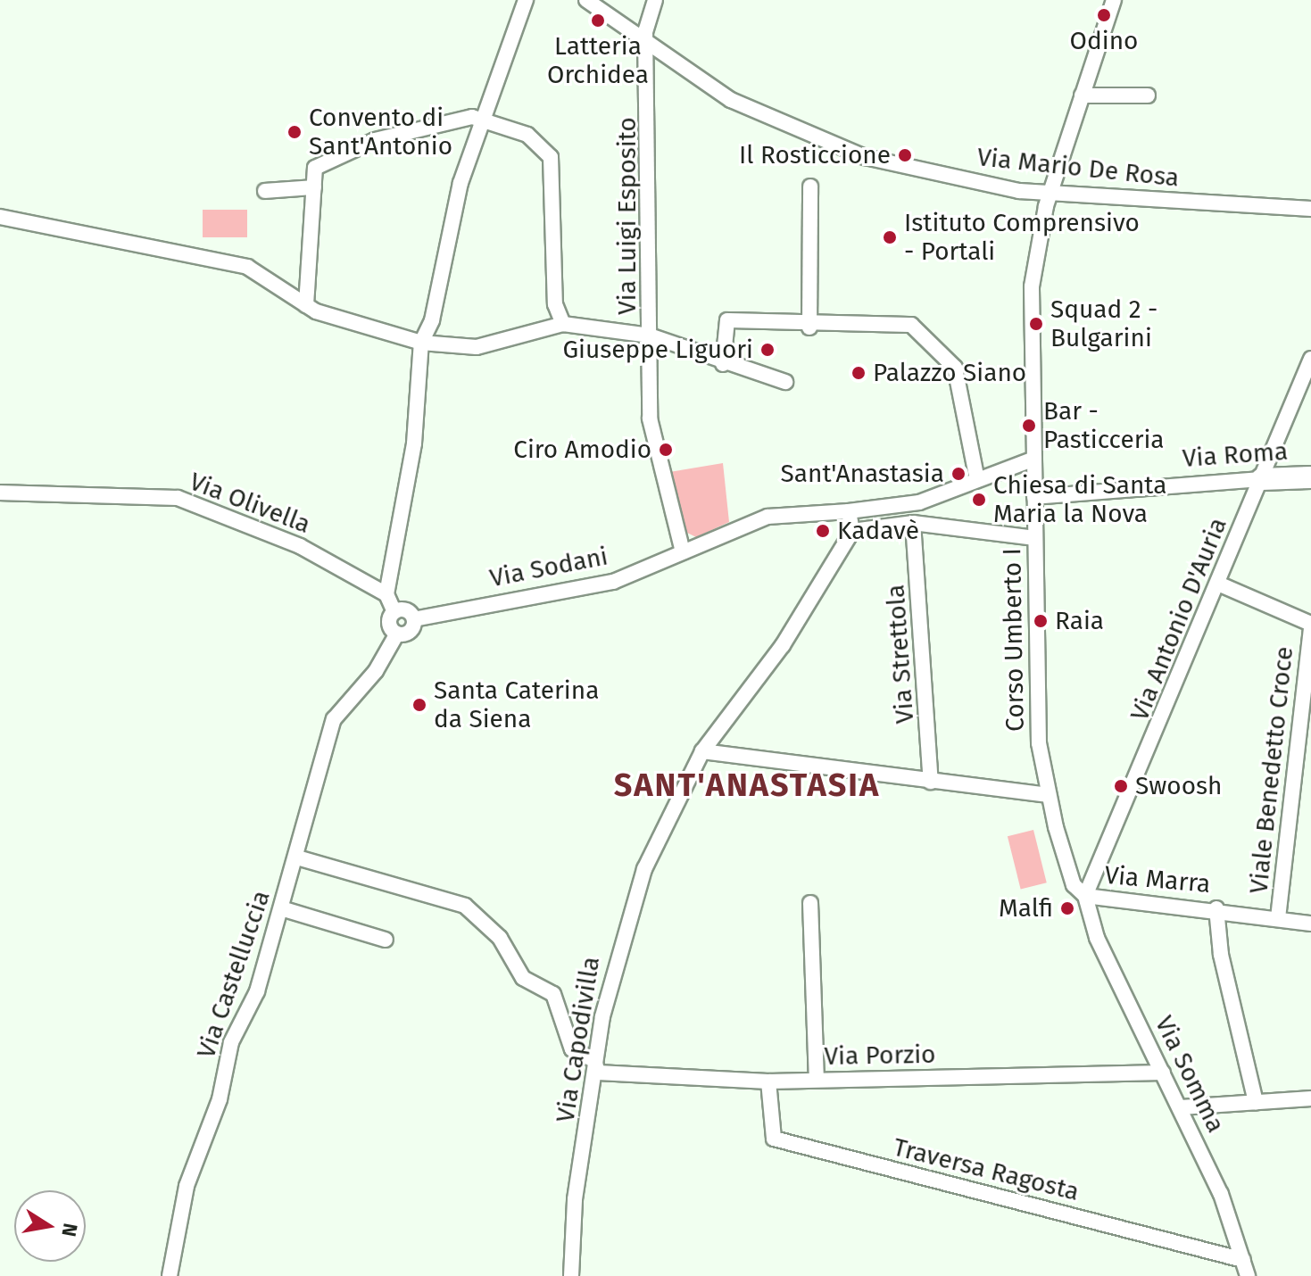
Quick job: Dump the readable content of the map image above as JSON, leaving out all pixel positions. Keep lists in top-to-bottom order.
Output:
{
  "streets": {
    "street": [
      "Via Mario De Rosa",
      "Via Luigi Esposito",
      "Via Roma",
      "Via Olivella",
      "Via Sodani",
      "Via Antonio D'Auria",
      "Corso Umberto I",
      "Via Strettola",
      "Viale Benedetto Croce",
      "Via Marra",
      "Via Castelluccia",
      "Via Capodivilla",
      "Via Porzio",
      "Via Somma",
      "Traversa Ragosta"
    ]
  },
  "crossings": [
    ["Via Mario De Rosa", "Via Luigi Esposito"],
    ["Via Mario De Rosa", "Corso Umberto I"],
    ["Via Luigi Esposito", "Via Sodani"],
    ["Via Roma", "Via Antonio D'Auria"],
    ["Via Roma", "Corso Umberto I"],
    ["Via Sodani", "Corso Umberto I"],
    ["Via Sodani", "Via Castelluccia"],
    ["Via Antonio D'Auria", "Corso Umberto I"],
    ["Via Antonio D'Auria", "Via Marra"],
    ["Via Antonio D'Auria", "Via Somma"],
    ["Corso Umberto I", "Via Marra"],
    ["Corso Umberto I", "Via Somma"],
    ["Viale Benedetto Croce", "Via Marra"],
    ["Via Marra", "Via Somma"],
    ["Via Capodivilla", "Via Porzio"],
    ["Via Porzio", "Via Somma"],
    ["Via Porzio", "Traversa Ragosta"],
    ["Via Somma", "Traversa Ragosta"]
  ],
  "districts": ["SANT'ANASTASIA"],
  "places": [
    "Odino",
    "Latteria Orchidea",
    "Convento di Sant'Antonio",
    "Il Rosticcione",
    "Istituto Comprensivo - Portali",
    "Squad 2 - Bulgarini",
    "Giuseppe Liguori",
    "Palazzo Siano",
    "Bar - Pasticceria",
    "Ciro Amodio",
    "Sant'Anastasia",
    "Chiesa di Santa Maria la Nova",
    "Kadavè",
    "Raia",
    "Santa Caterina da Siena",
    "Swoosh",
    "Malfi"
  ],
  "north": "right"
}
